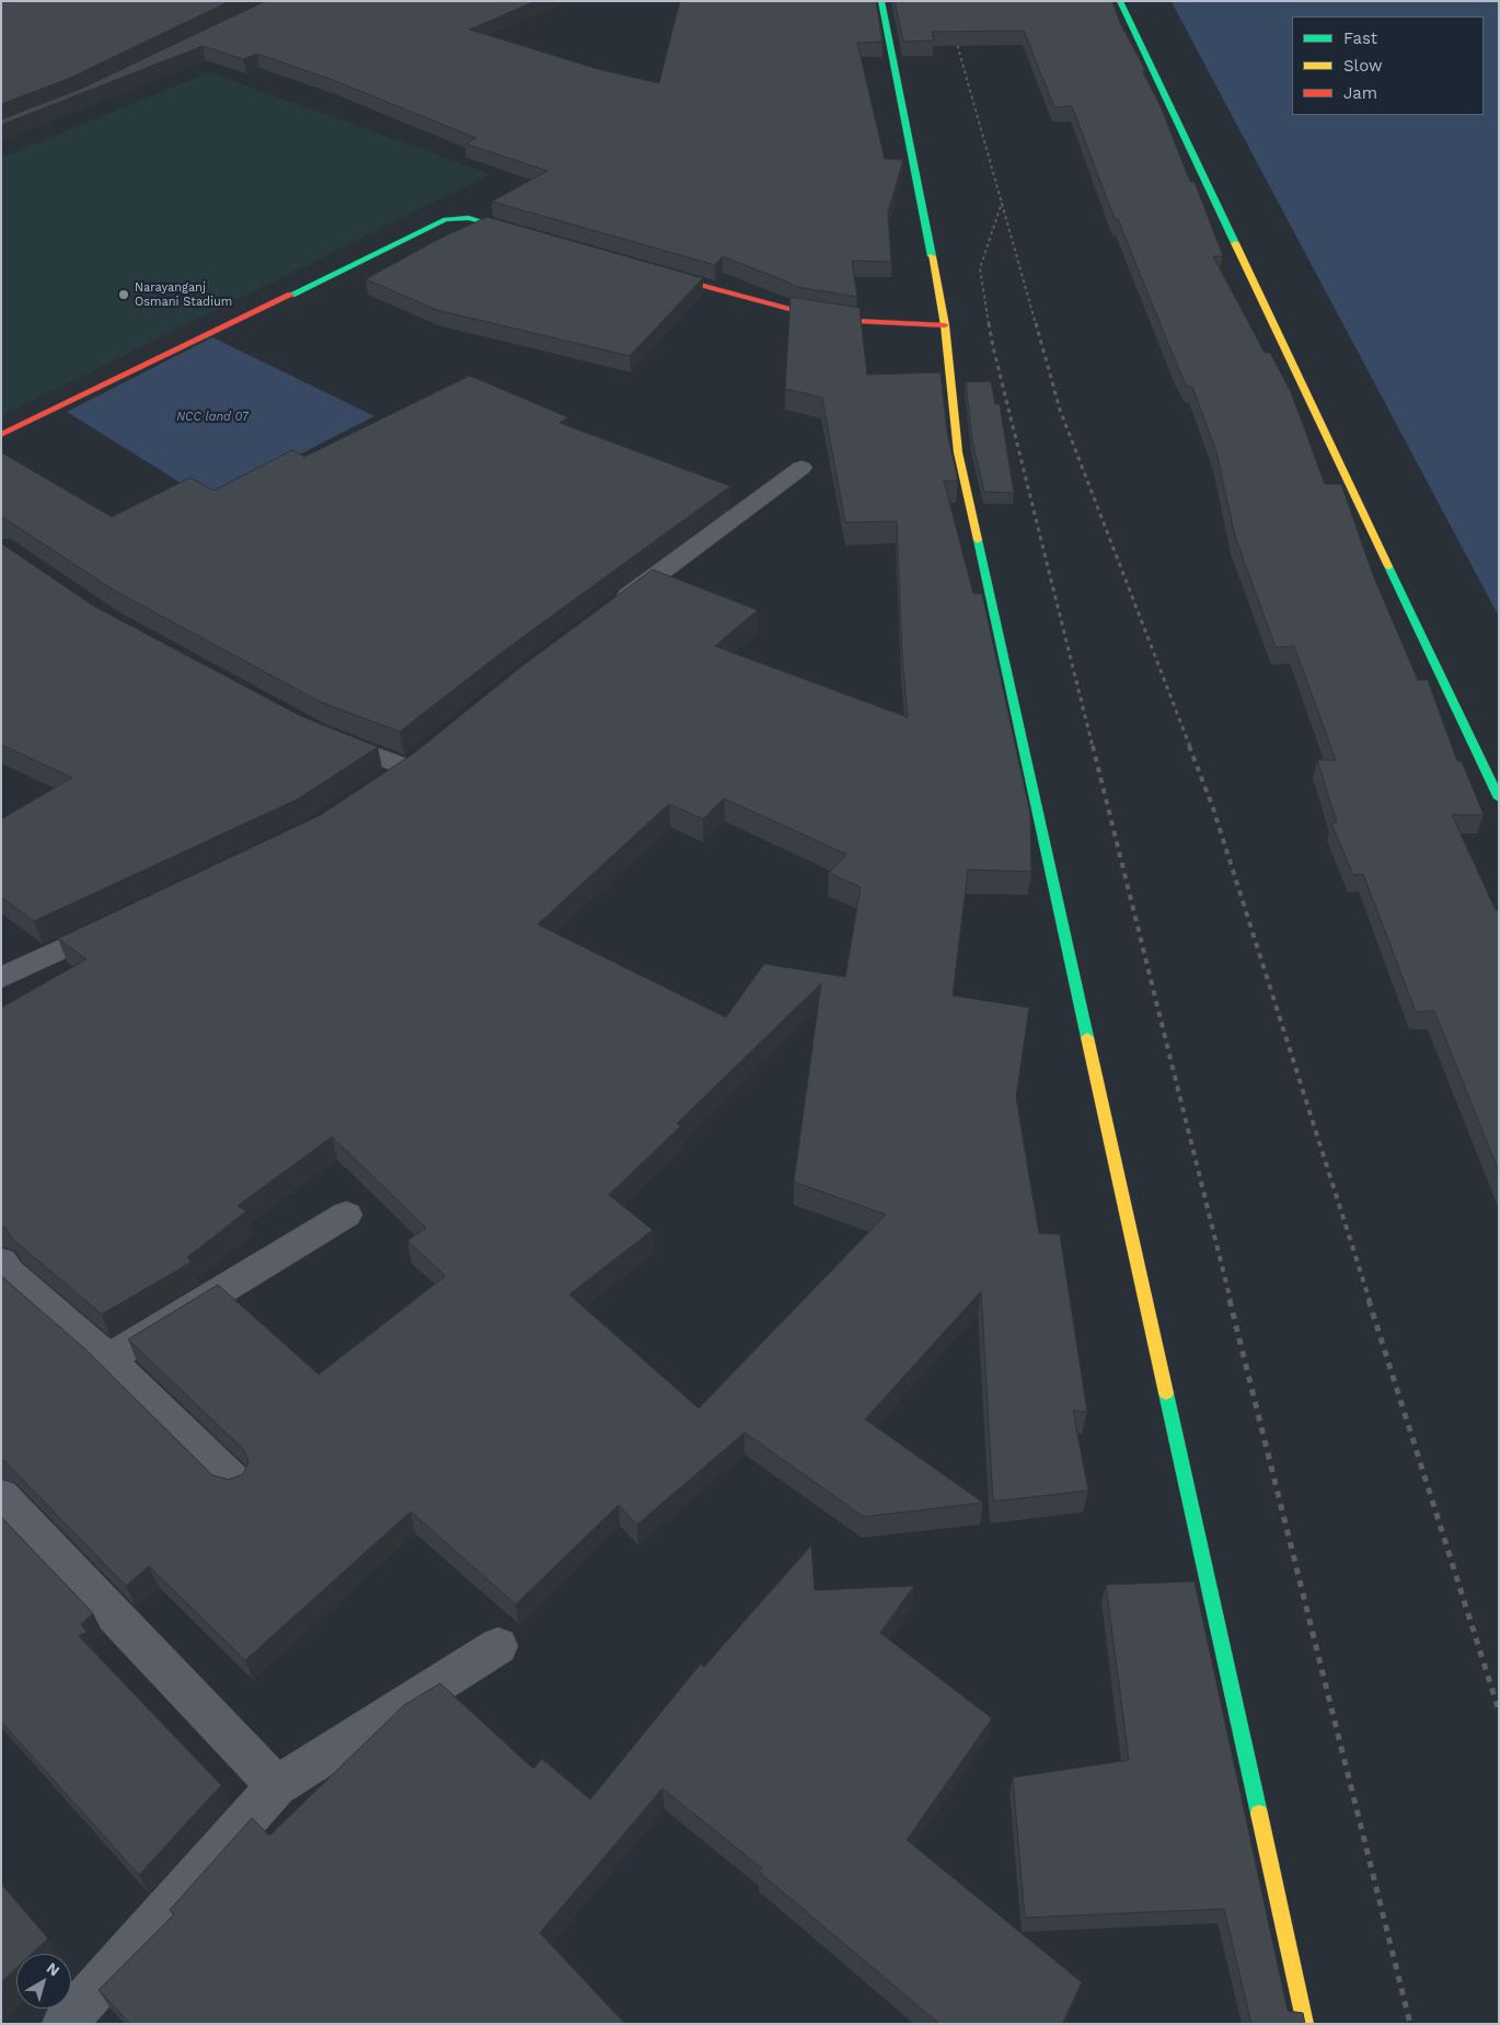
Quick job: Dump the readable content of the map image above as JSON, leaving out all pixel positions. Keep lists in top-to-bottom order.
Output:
{
  "water": ["NCC land 07"],
  "places": ["Narayanganj Osmani Stadium"],
  "legend": ["Fast", "Slow", "Jam"],
  "north": "top right"
}
